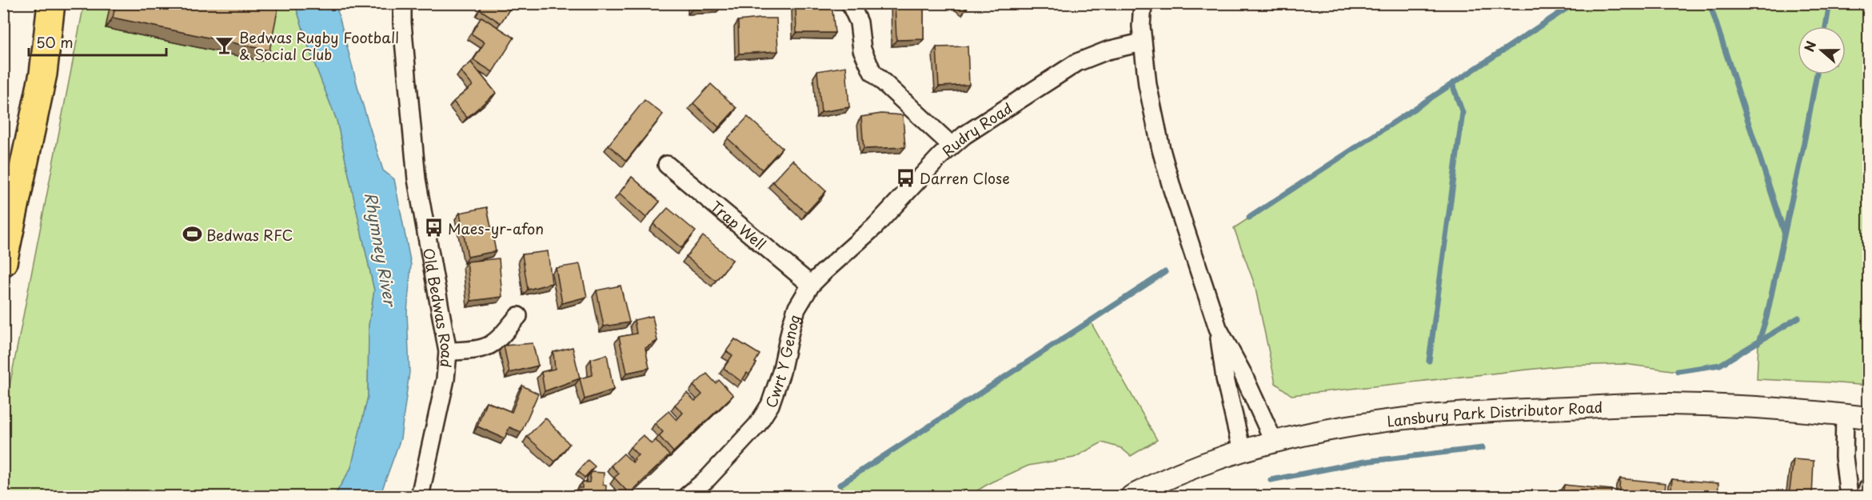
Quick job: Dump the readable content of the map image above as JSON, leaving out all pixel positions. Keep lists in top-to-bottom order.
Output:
{
  "streets": {
    "street": [
      "Rudry Road",
      "Trap Well",
      "Old Bedwas Road",
      "Cwrt Y Genog",
      "Lansbury Park Distributor Road"
    ]
  },
  "crossings": [
    ["Rudry Road", "Trap Well"],
    ["Rudry Road", "Cwrt Y Genog"],
    ["Trap Well", "Cwrt Y Genog"]
  ],
  "water": ["Rhymney River"],
  "places": {
    "bar": ["Bedwas Rugby Football & Social Club"],
    "bus stop": ["Darren Close", "Maes-yr-afon"],
    "sports": ["Bedwas RFC"]
  },
  "scale_bar": "50 m",
  "north": "left"
}
